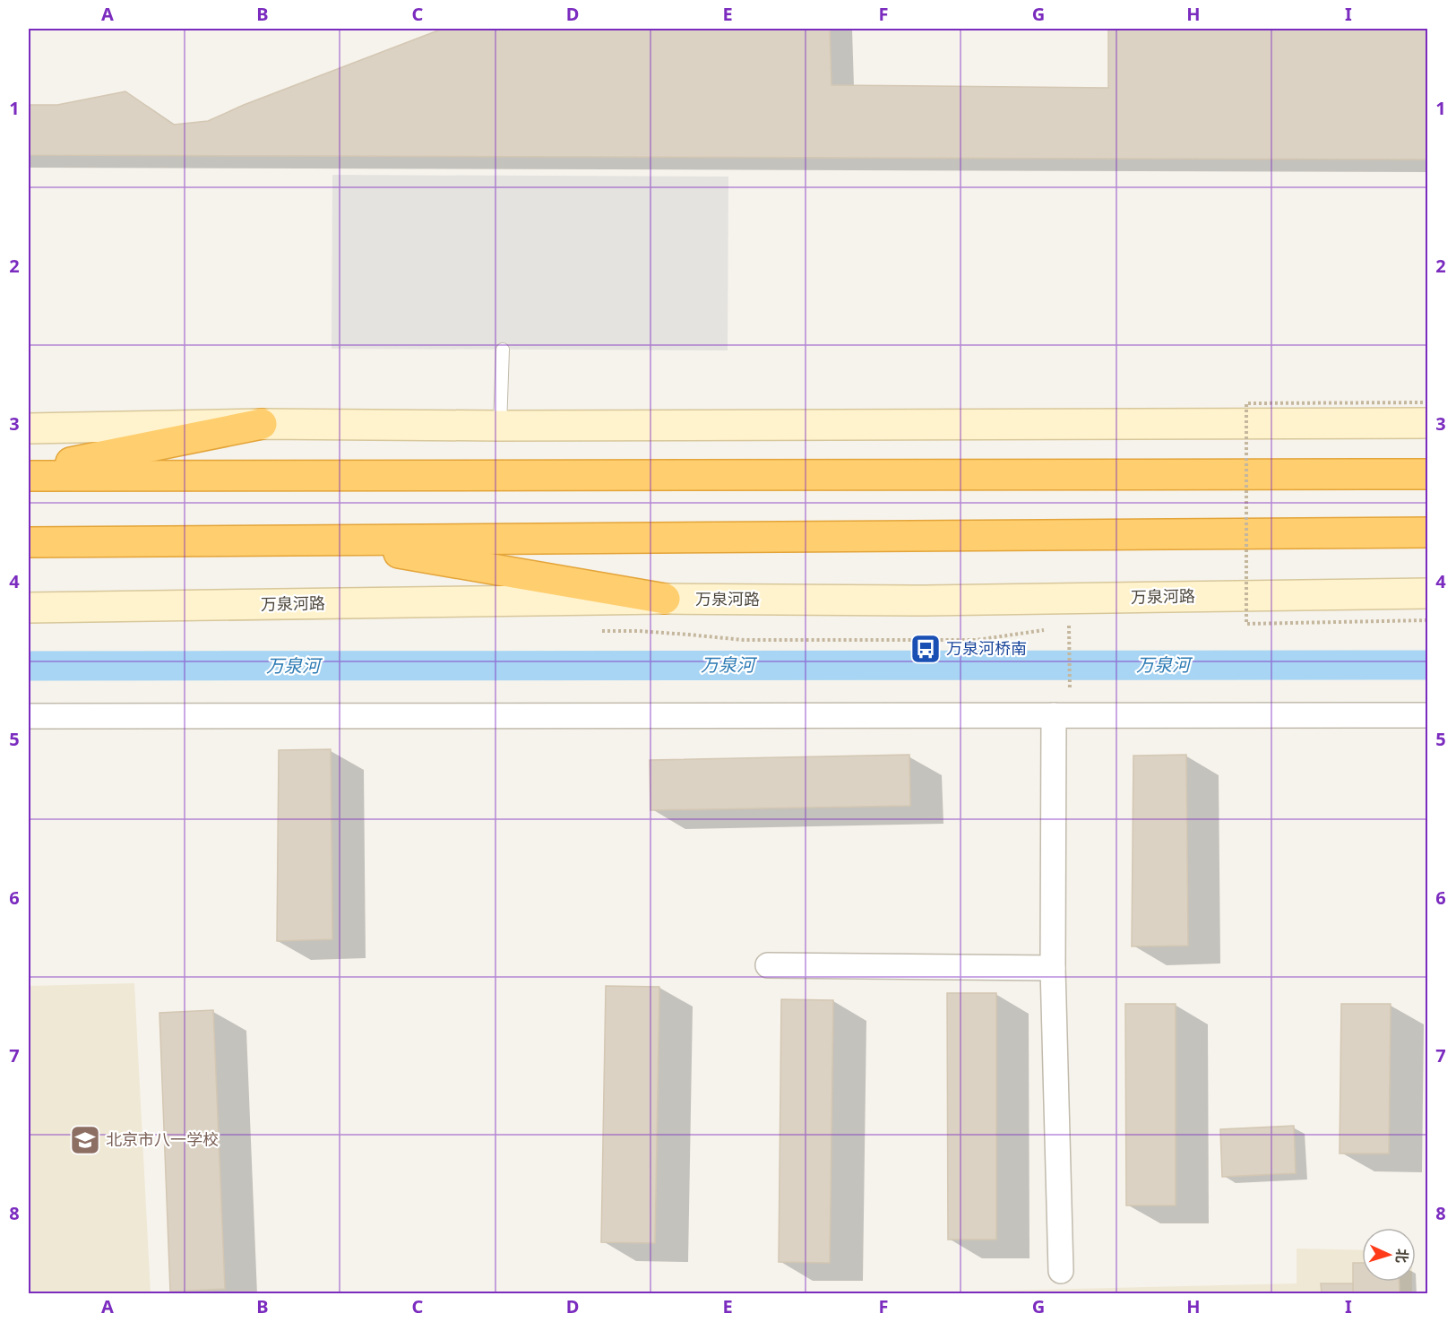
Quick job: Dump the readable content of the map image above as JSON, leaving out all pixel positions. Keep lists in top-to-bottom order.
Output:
{
  "streets": {
    "street": ["万泉河路"]
  },
  "water": ["万泉河"],
  "places": {
    "bus stop": ["万泉河桥南"],
    "school or university": ["北京市八一学校"]
  },
  "north": "right",
  "grid": {
    "columns": [
      "A",
      "B",
      "C",
      "D",
      "E",
      "F",
      "G",
      "H",
      "I"
    ],
    "rows": [
      "1",
      "2",
      "3",
      "4",
      "5",
      "6",
      "7",
      "8"
    ]
  }
}
